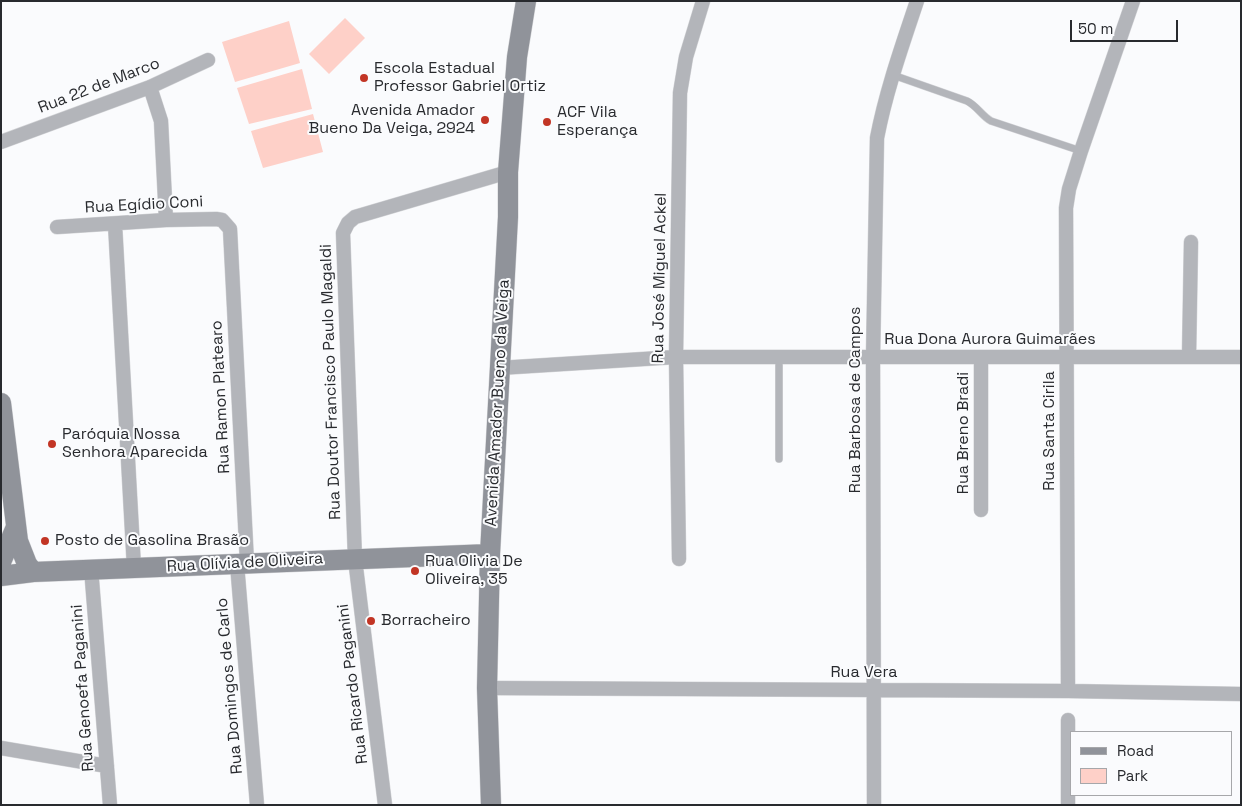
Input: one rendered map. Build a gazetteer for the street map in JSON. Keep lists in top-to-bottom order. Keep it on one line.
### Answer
{"streets":{"main road":["Avenida Amador Bueno da Veiga","Rua Olívia de Oliveira"],"street":["Rua 22 de Marco","Rua Egídio Coni","Rua José Miguel Ackel","Rua Dona Aurora Guimarães","Rua Doutor Francisco Paulo Magaldi","Rua Ramon Platearo","Rua Barbosa de Campos","Rua Santa Cirila","Rua Breno Bradi","Rua Vera","Rua Ricardo Paganini","Rua Domingos de Carlo","Rua Genoefa Paganini"]},"crossings":[["Rua Egídio Coni","Rua Ramon Platearo"],["Rua José Miguel Ackel","Rua Dona Aurora Guimarães"],["Rua Dona Aurora Guimarães","Rua Barbosa de Campos"],["Rua Dona Aurora Guimarães","Avenida Amador Bueno da Veiga"],["Rua Dona Aurora Guimarães","Rua Santa Cirila"],["Rua Dona Aurora Guimarães","Rua Breno Bradi"],["Rua Doutor Francisco Paulo Magaldi","Avenida Amador Bueno da Veiga"],["Rua Doutor Francisco Paulo Magaldi","Rua Olívia de Oliveira"],["Rua Doutor Francisco Paulo Magaldi","Rua Ricardo Paganini"],["Rua Ramon Platearo","Rua Olívia de Oliveira"],["Rua Ramon Platearo","Rua Domingos de Carlo"],["Rua Barbosa de Campos","Rua Vera"],["Avenida Amador Bueno da Veiga","Rua Olívia de Oliveira"],["Avenida Amador Bueno da Veiga","Rua Vera"],["Rua Santa Cirila","Rua Vera"],["Rua Olívia de Oliveira","Rua Ricardo Paganini"],["Rua Olívia de Oliveira","Rua Domingos de Carlo"],["Rua Olívia de Oliveira","Rua Genoefa Paganini"]],"places":["Escola Estadual Professor Gabriel Ortiz","Avenida Amador Bueno Da Veiga, 2924","ACF Vila Esperança","Paróquia Nossa Senhora Aparecida","Posto de Gasolina Brasão","Rua Olivia De Oliveira, 35","Borracheiro"],"legend":["Road","Park"],"scale_bar":"50 m"}
